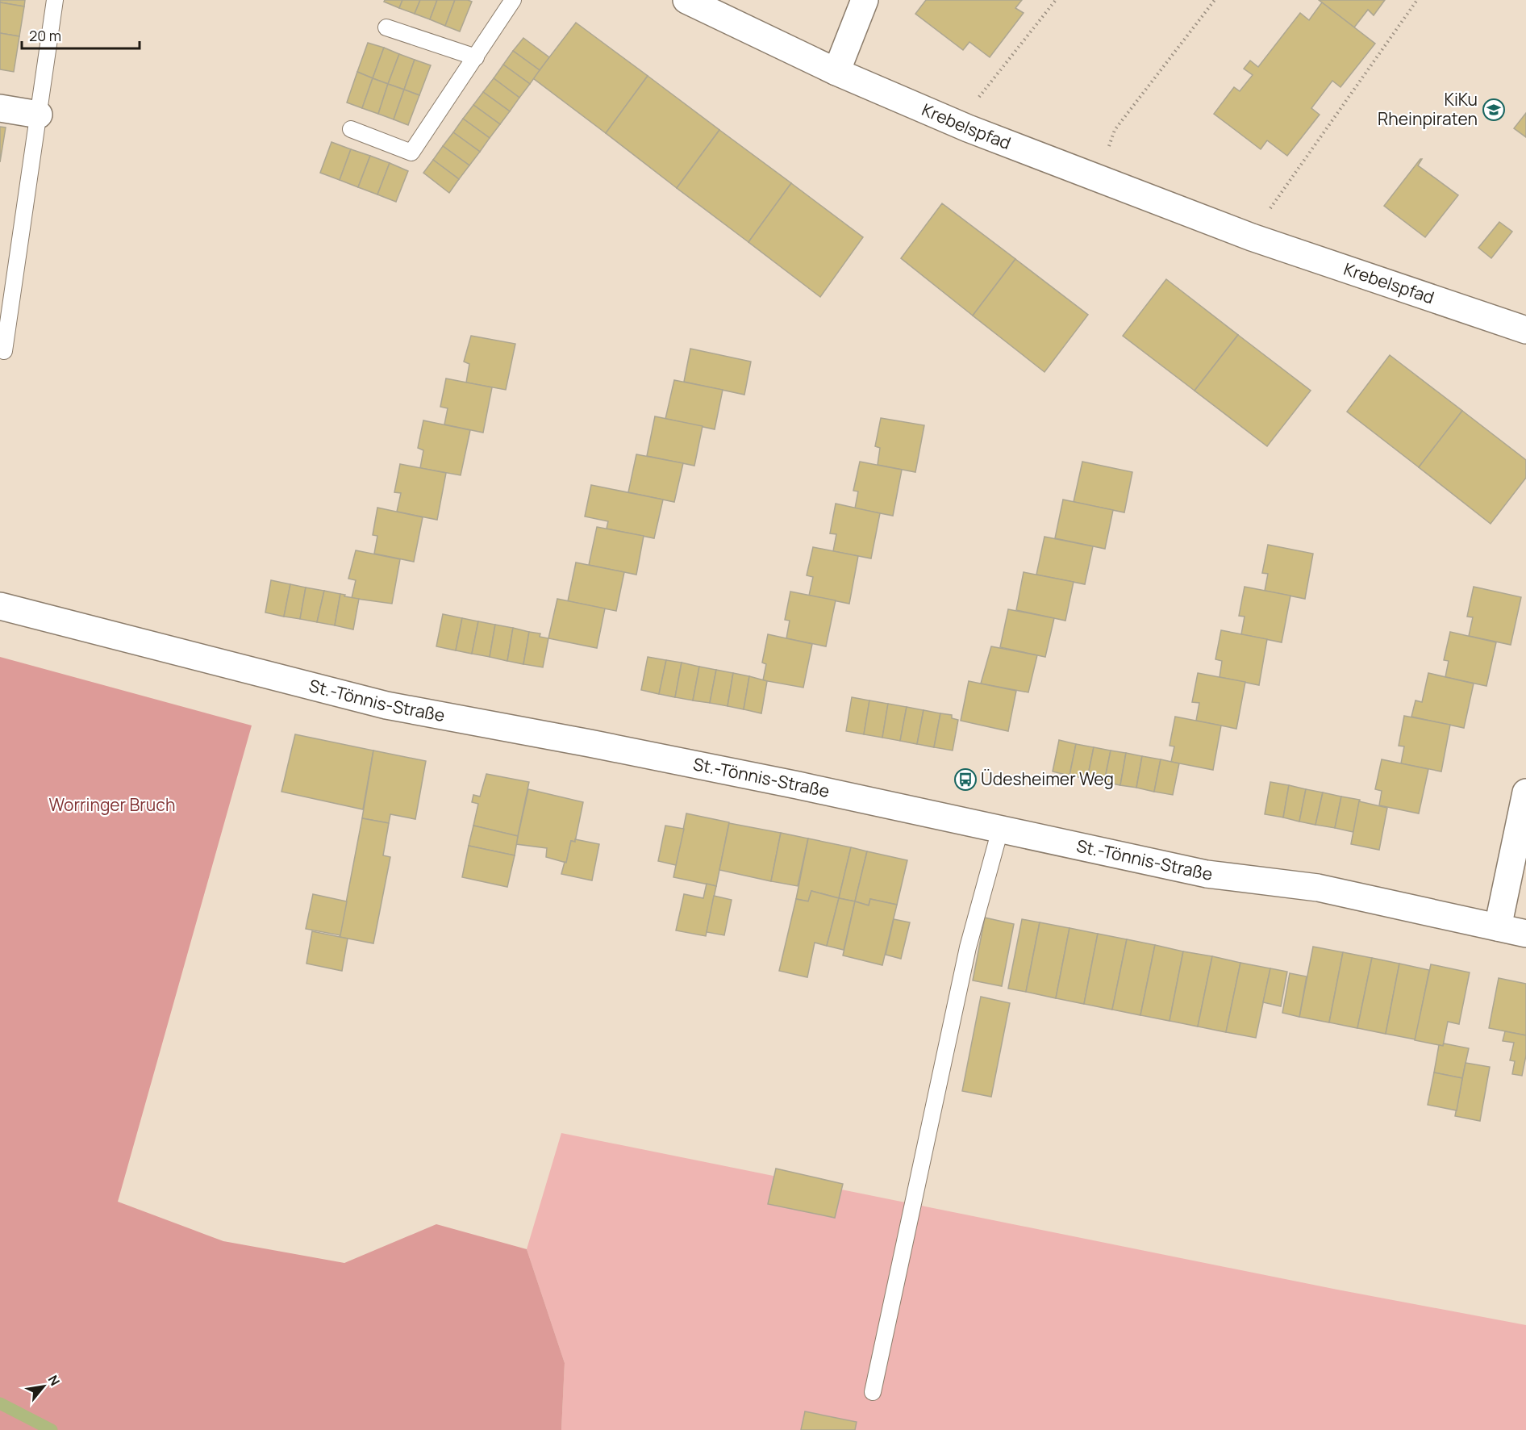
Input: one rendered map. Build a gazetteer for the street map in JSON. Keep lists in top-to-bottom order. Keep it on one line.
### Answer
{"streets":{"main road":["Krebelspfad","St.-Tönnis-Straße"]},"parks":["Worringer Bruch"],"places":{"school or university":["KiKu Rheinpiraten"],"bus stop":["Üdesheimer Weg"]},"scale_bar":"20 m","north":"top right"}
